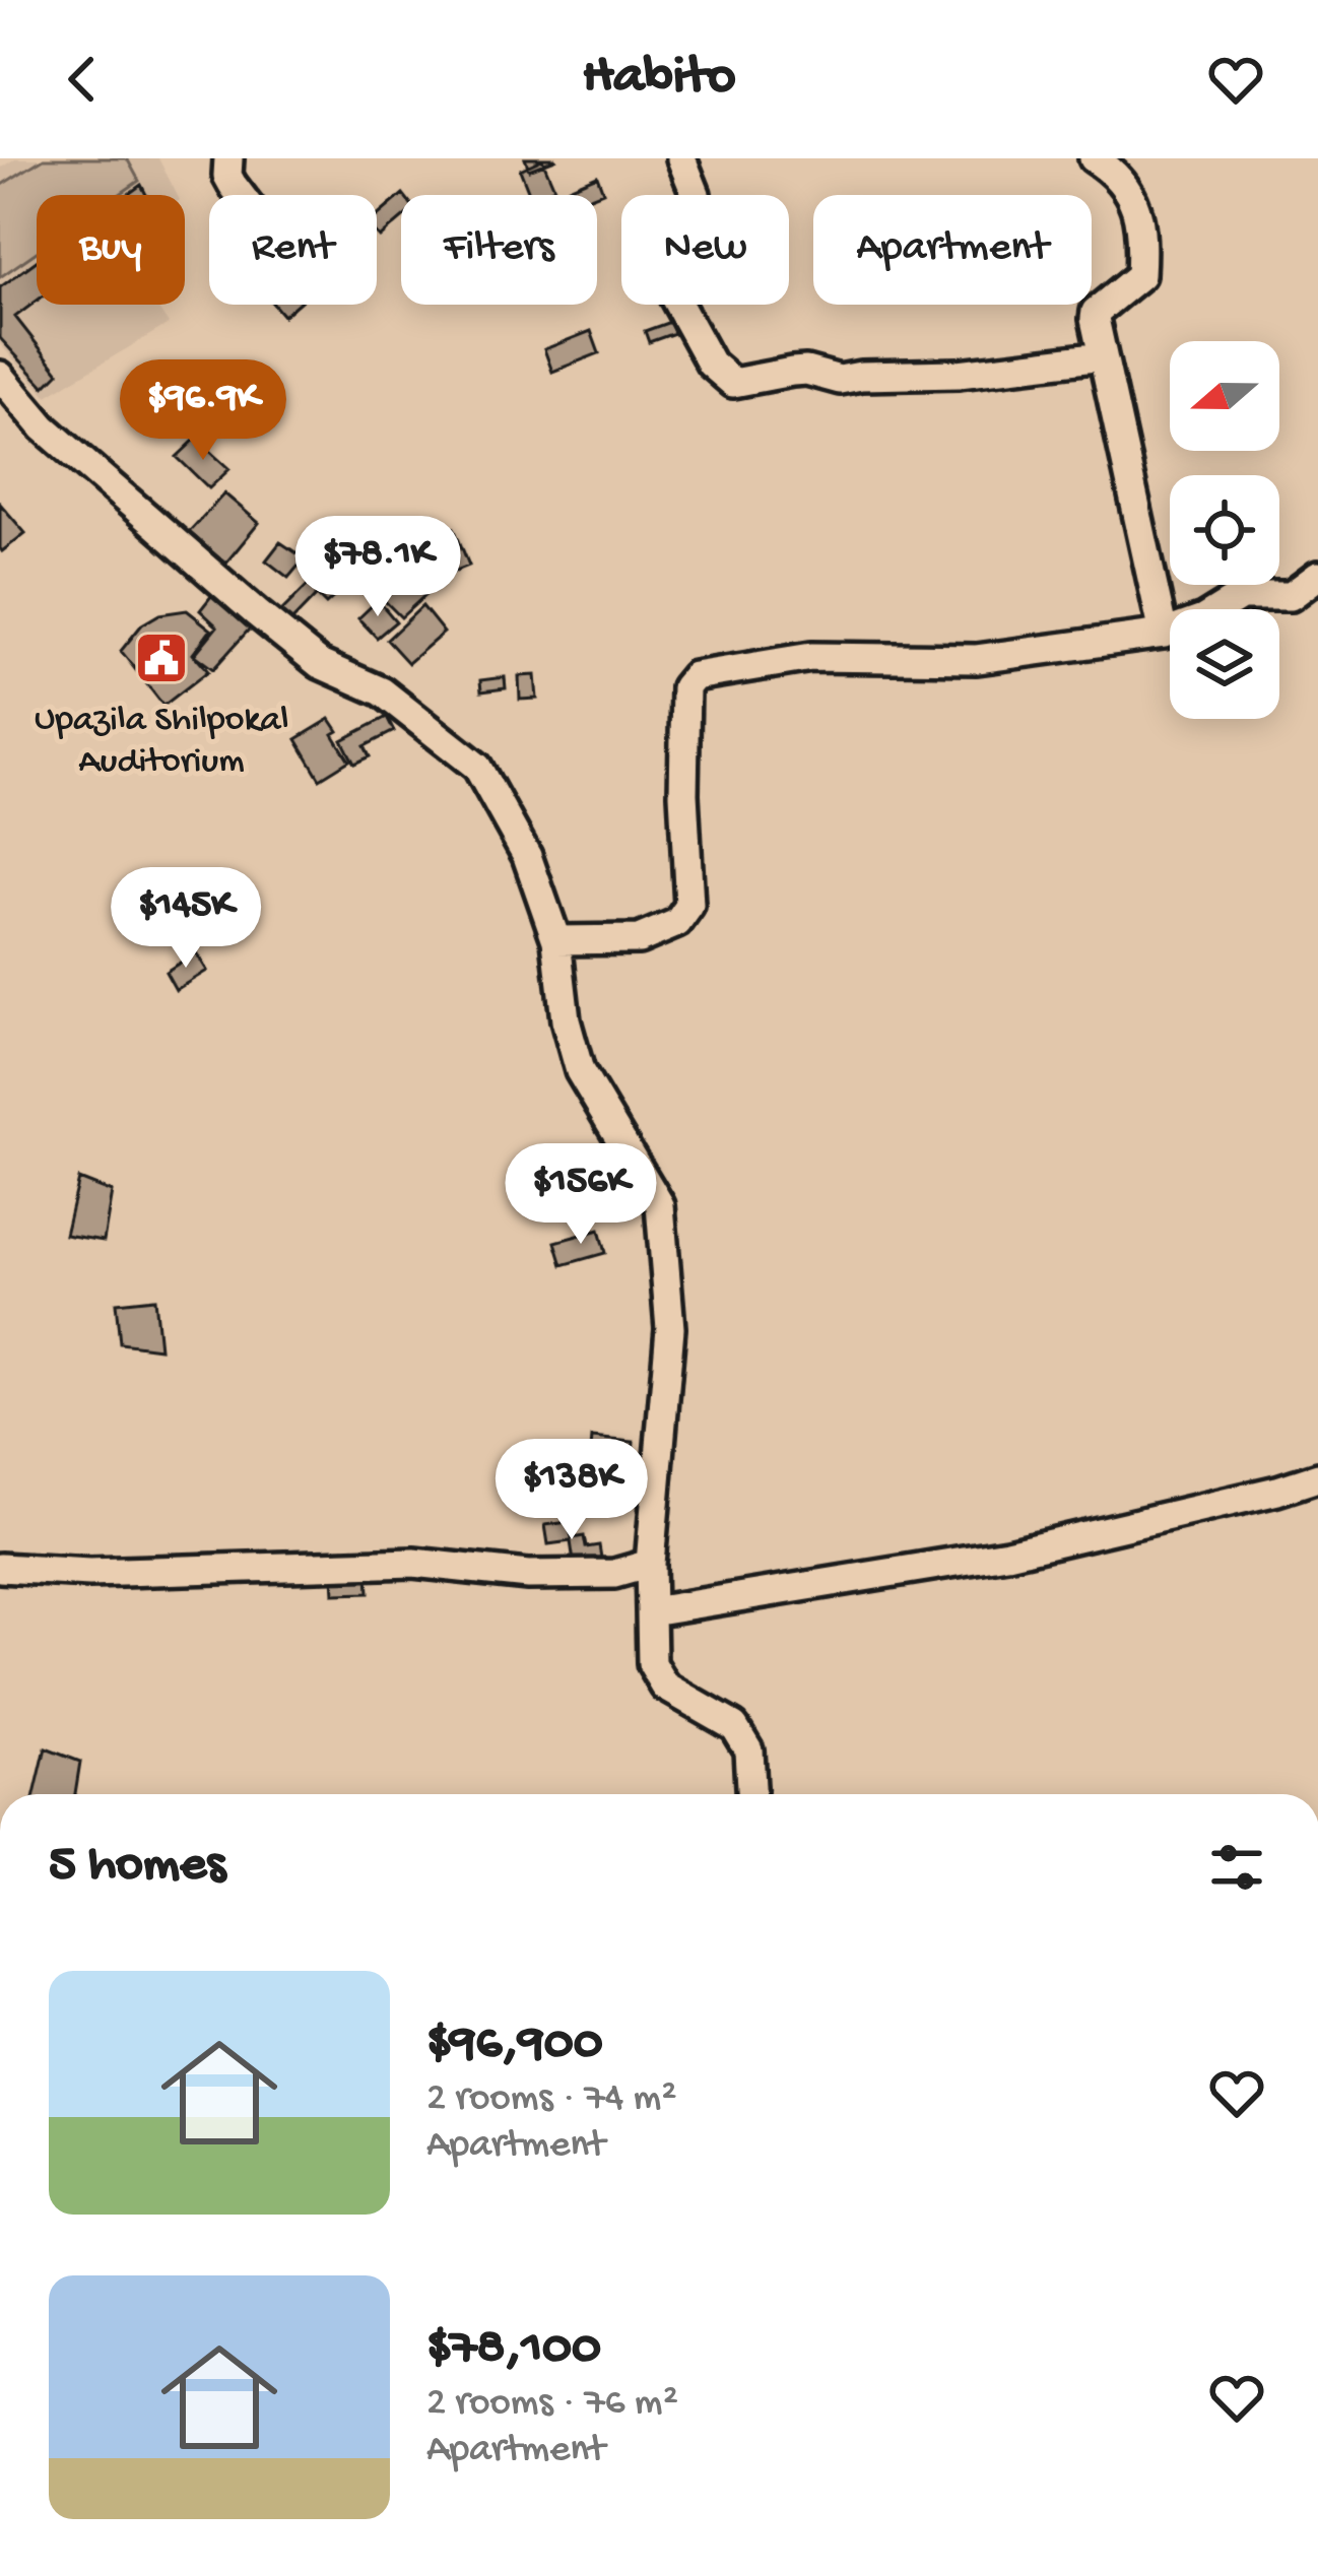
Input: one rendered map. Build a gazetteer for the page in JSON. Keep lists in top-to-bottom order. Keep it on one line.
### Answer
{"places":{"public building":["Upazila Shilpokal Auditorium"]},"north":"left","page":{"header":"Habito","chip":["Buy","Rent","Filters","New","Apartment"],"price":["$96.9K","$78.1K","$145K","$156K","$138K"],"heading":"5 homes","list":[{"name":"$96,900","note":"2 rooms · 74 m² · Apartment"},{"name":"$78,100","note":"2 rooms · 76 m² · Apartment"}]}}
